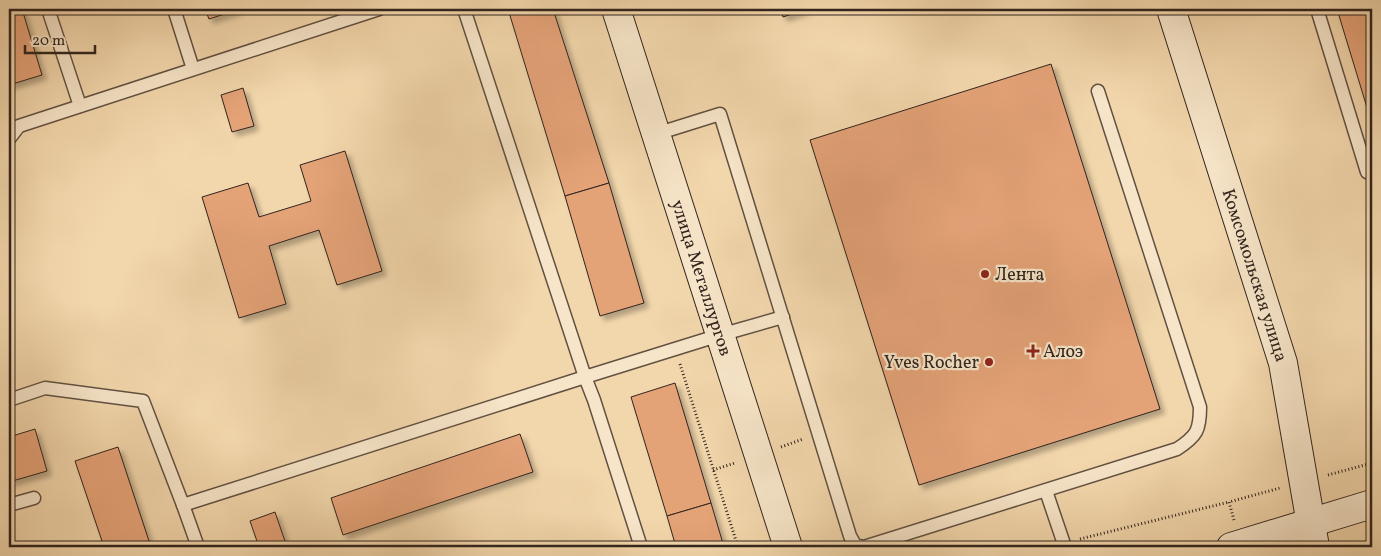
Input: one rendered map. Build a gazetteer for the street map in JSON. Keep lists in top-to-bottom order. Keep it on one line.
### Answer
{"streets":{"street":["Комсомольская улица","улица Металлургов"]},"places":{"other":["Лента","Yves Rocher"],"health":["Алоэ"]},"scale_bar":"20 m"}
